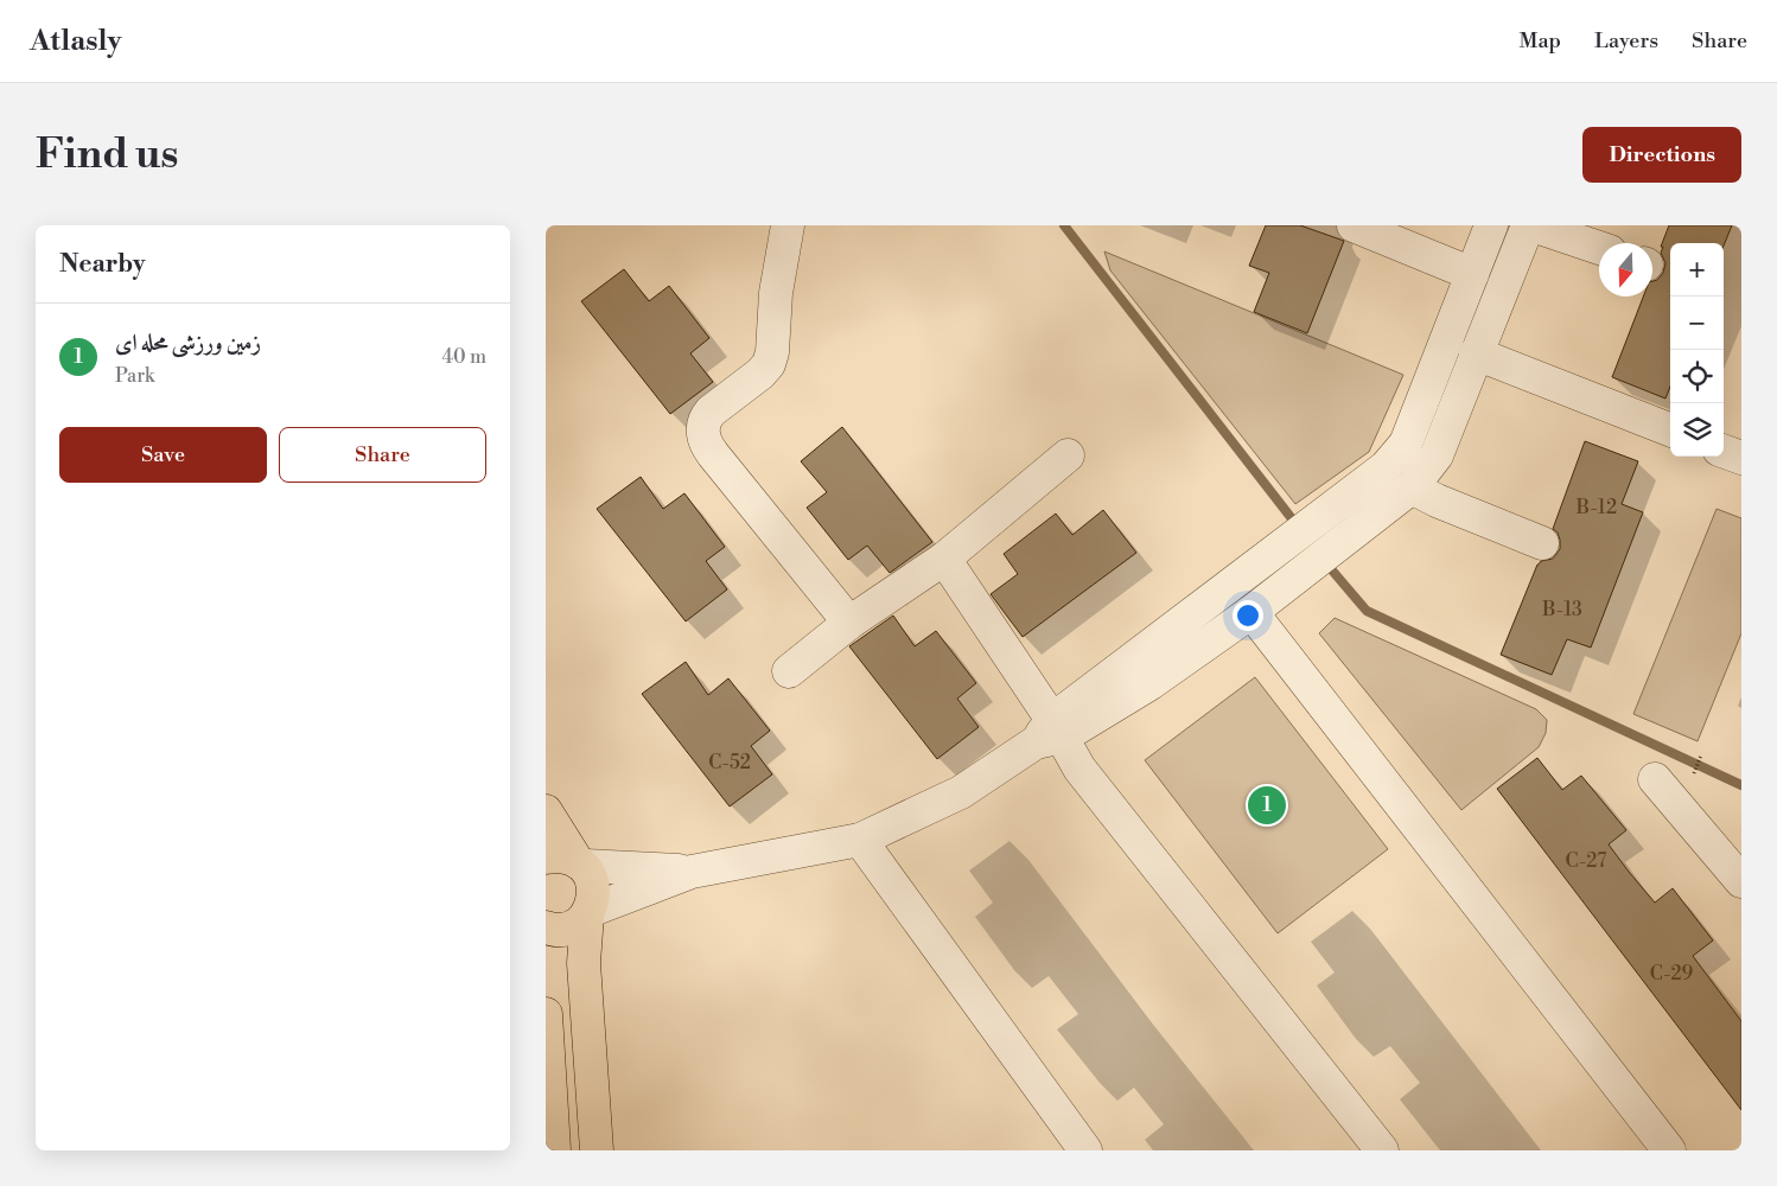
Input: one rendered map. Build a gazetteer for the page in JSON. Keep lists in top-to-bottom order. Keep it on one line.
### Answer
{"house_numbers":["B-12","B-13","C-52","C-27","C-29"],"north":"bottom","page":{"header":"Atlasly","nav":["Map","Layers","Share"],"buttons":["Directions",["Save","Share"]],"title":"Find us","heading":"Nearby","map_buttons":["+","−"],"list":[{"mark":"1","name":"زمین ورزشی محله ای","note":"Park","value":"40 m"}],"pins":"1"}}
